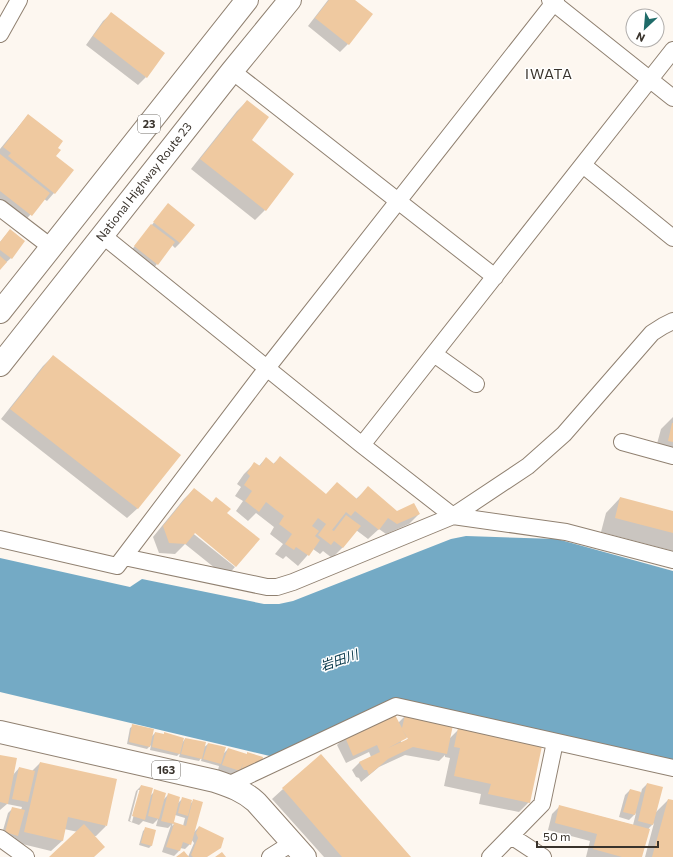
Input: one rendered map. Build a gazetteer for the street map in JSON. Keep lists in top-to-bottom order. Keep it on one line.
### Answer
{"streets":{"highway":["23","National Highway Route 23","163"]},"districts":["IWATA"],"water":["岩田川"],"scale_bar":"50 m","north":"bottom left"}
